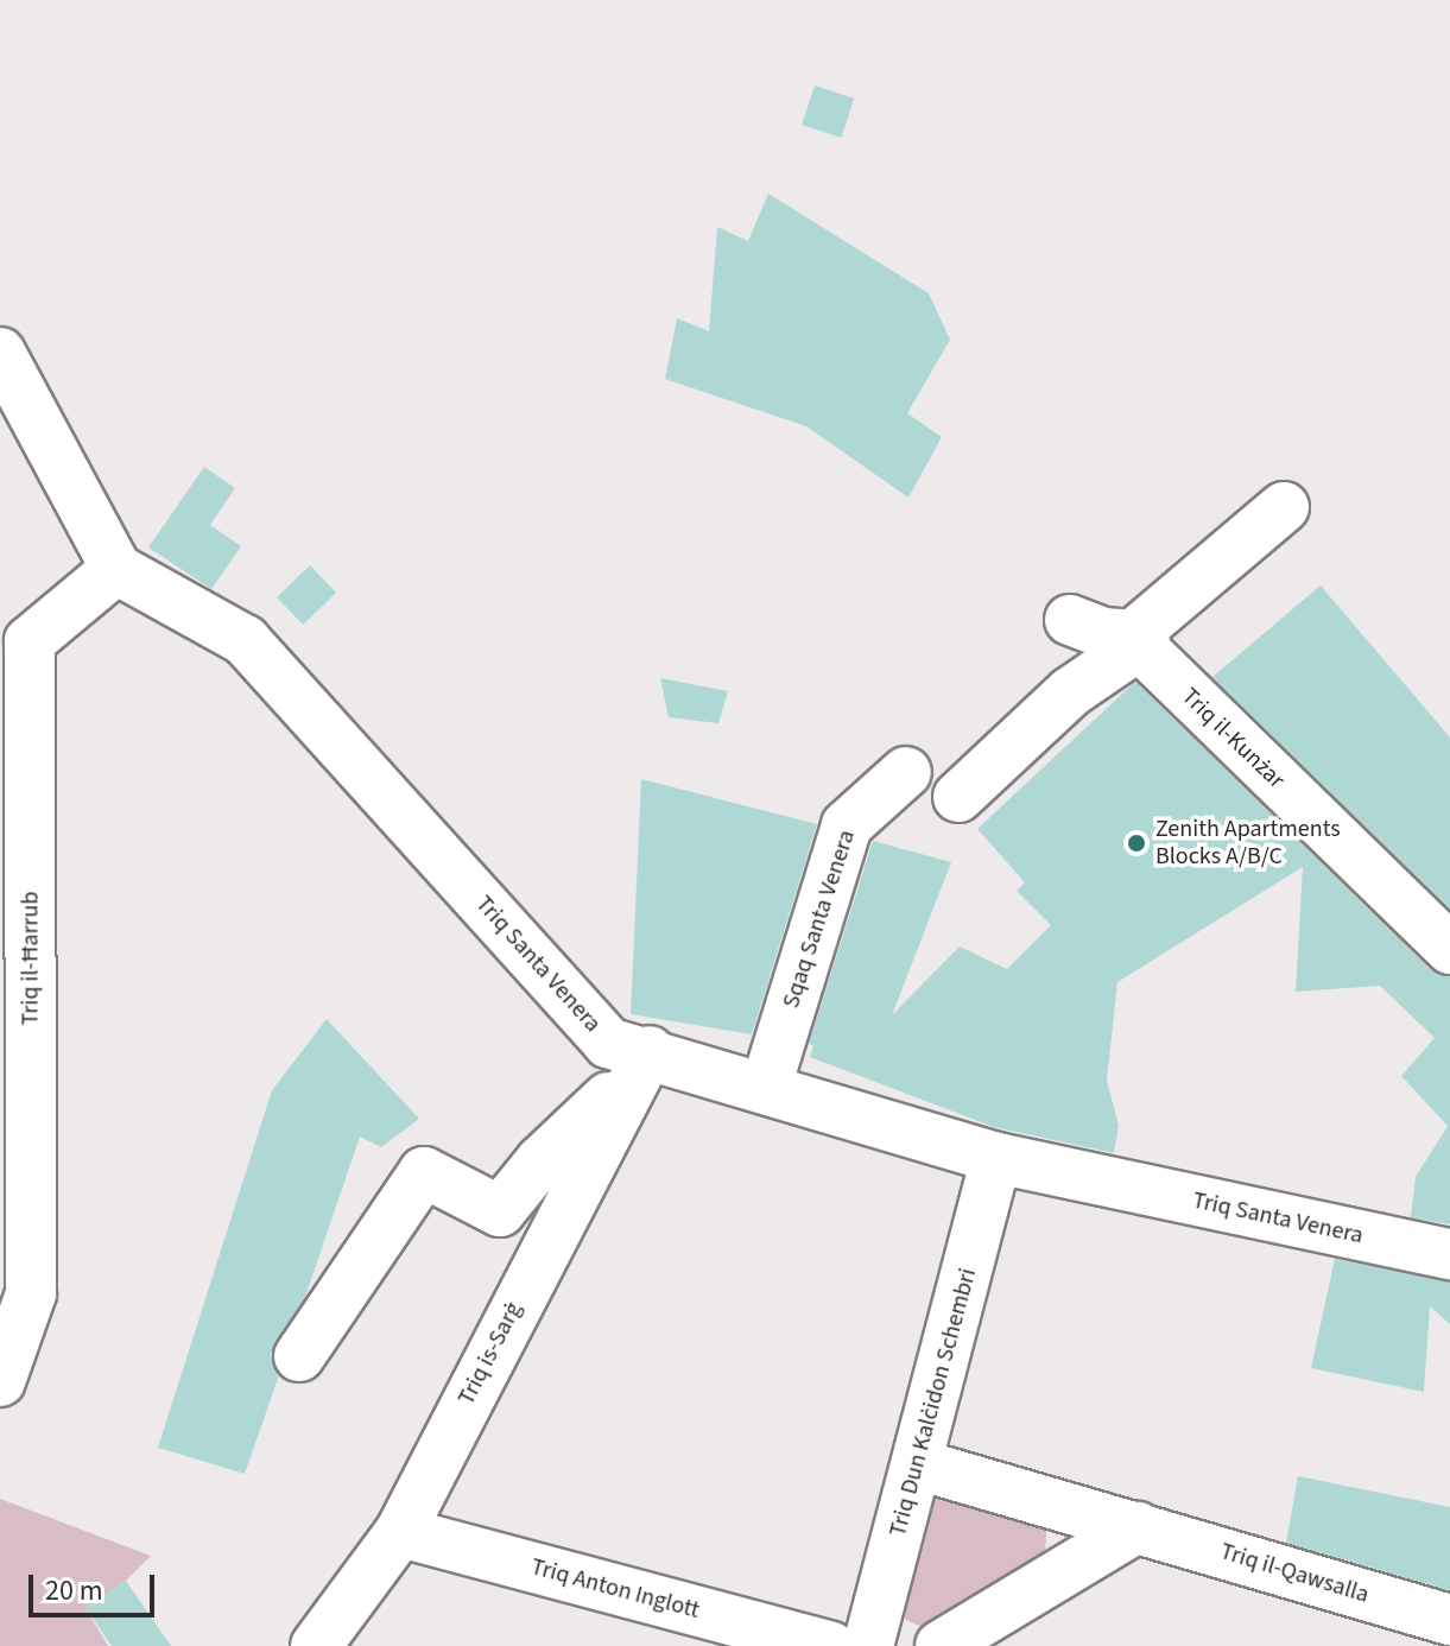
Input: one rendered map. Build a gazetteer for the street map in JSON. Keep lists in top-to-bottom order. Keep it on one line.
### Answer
{"streets":{"street":["Triq il-Kunżar","Sqaq Santa Venera","Triq il-Ħarrub","Triq Santa Venera","Triq is-Sarġ","Triq Dun Kalċidon Schembri","Triq il-Qawsalla","Triq Anton Inglott"]},"crossings":[["Sqaq Santa Venera","Triq Santa Venera"],["Triq il-Ħarrub","Triq Santa Venera"],["Triq Santa Venera","Triq is-Sarġ"],["Triq Santa Venera","Triq Dun Kalċidon Schembri"],["Triq is-Sarġ","Triq Anton Inglott"],["Triq Dun Kalċidon Schembri","Triq il-Qawsalla"]],"places":["Zenith Apartments Blocks A/B/C"],"scale_bar":"20 m"}
